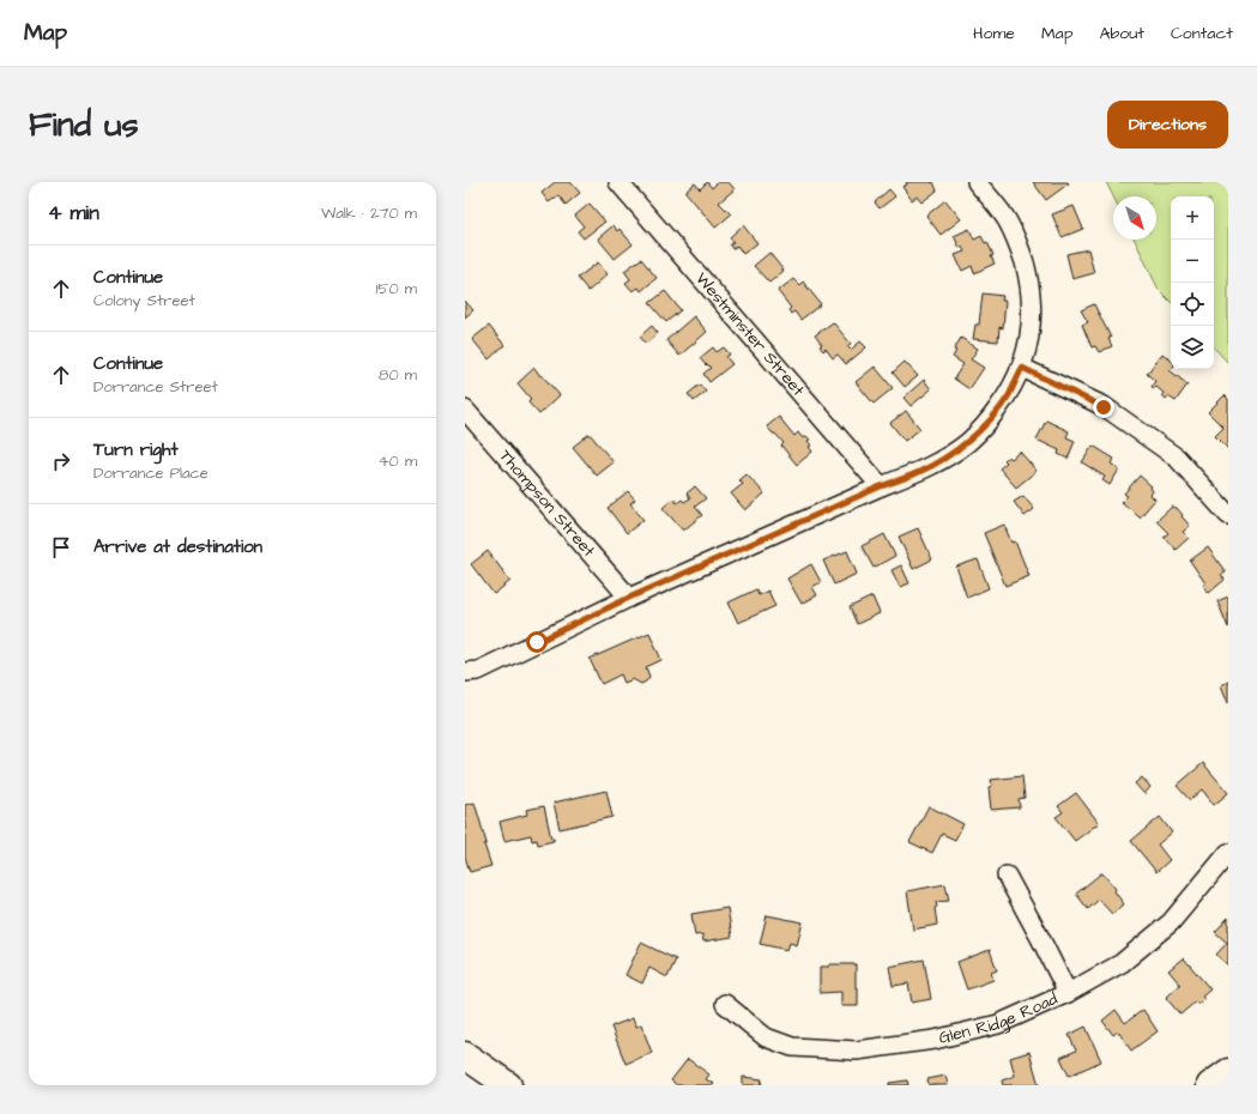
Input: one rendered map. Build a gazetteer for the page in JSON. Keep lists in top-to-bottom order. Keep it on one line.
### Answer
{"streets":{"street":["Westminster Street","Thompson Street","Glen Ridge Road"]},"north":"bottom right","page":{"header":"Map","nav":["Home","Map","About","Contact"],"buttons":"Directions","title":"Find us","heading":["4 min","Walk · 270 m"],"map_buttons":["+","−"],"list":[["Continue","Colony Street","150 m"],["Continue","Dorrance Street","80 m"],["Turn right","Dorrance Place","40 m"],"Arrive at destination"]}}
